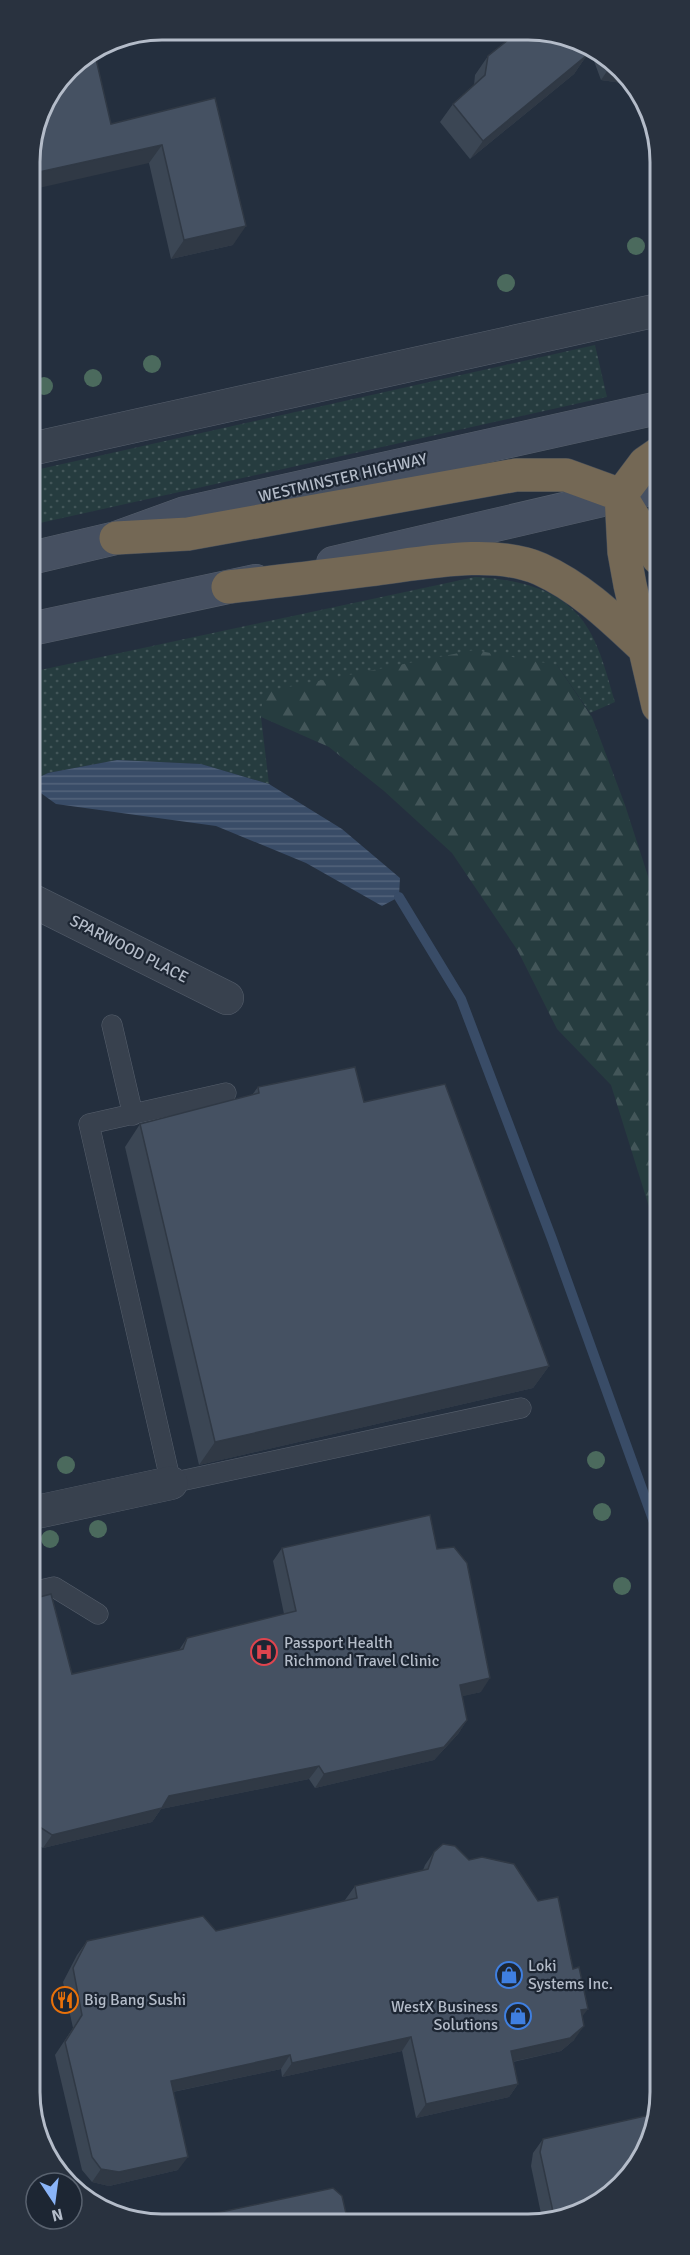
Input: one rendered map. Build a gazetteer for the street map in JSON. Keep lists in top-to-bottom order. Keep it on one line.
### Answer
{"streets":{"main road":["WESTMINSTER HIGHWAY"],"street":["SPARWOOD PLACE"]},"places":{"hospital":["Passport Health Richmond Travel Clinic"],"shop":["Loki Systems Inc.","WestX Business Solutions"],"restaurant":["Big Bang Sushi"]},"north":"bottom"}
